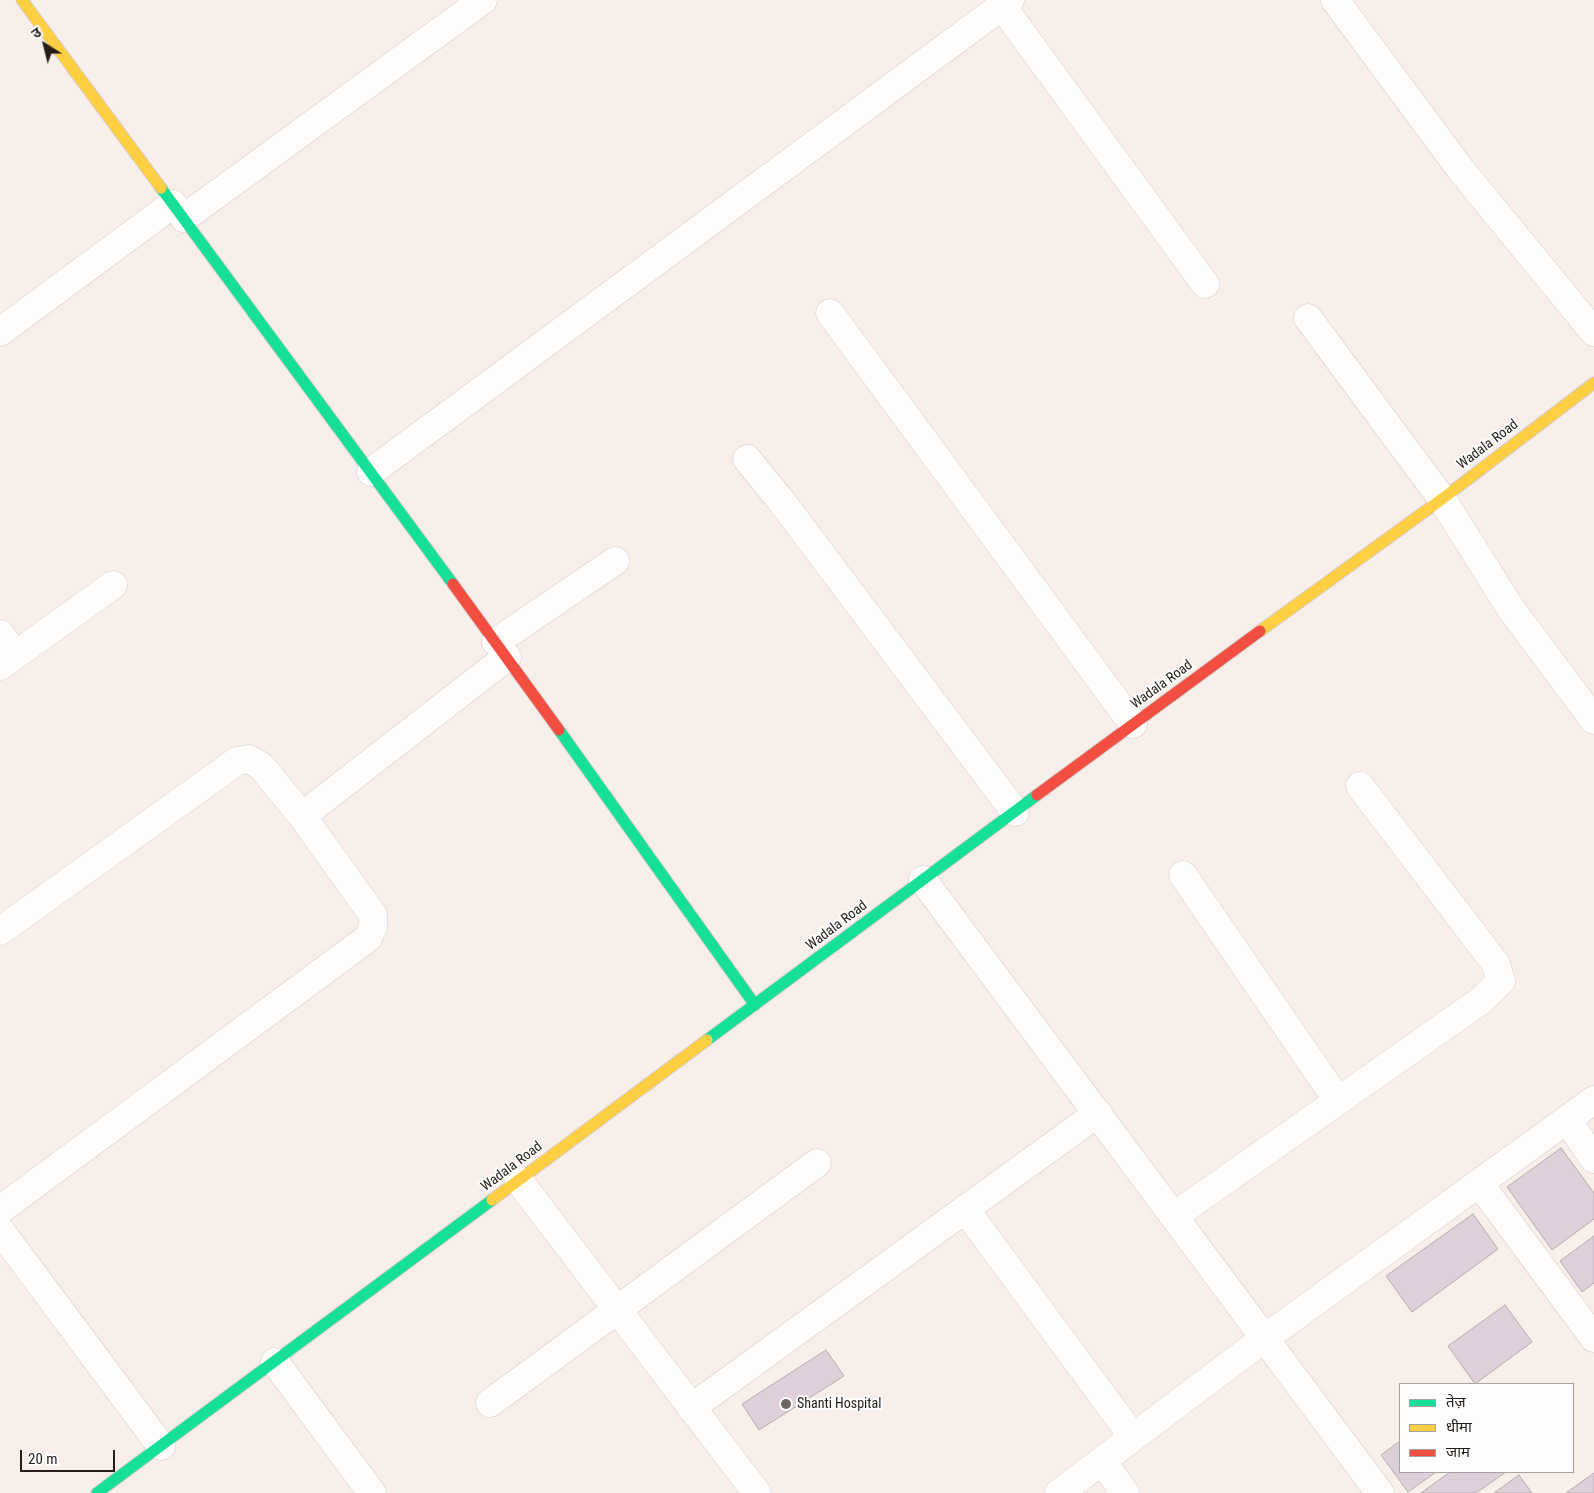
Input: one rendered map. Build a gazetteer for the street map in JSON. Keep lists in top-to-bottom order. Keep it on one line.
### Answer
{"streets":{"street":["Wadala Road"]},"places":["Shanti Hospital"],"legend":["तेज़","धीमा","जाम"],"scale_bar":"20 m","north":"top left"}
